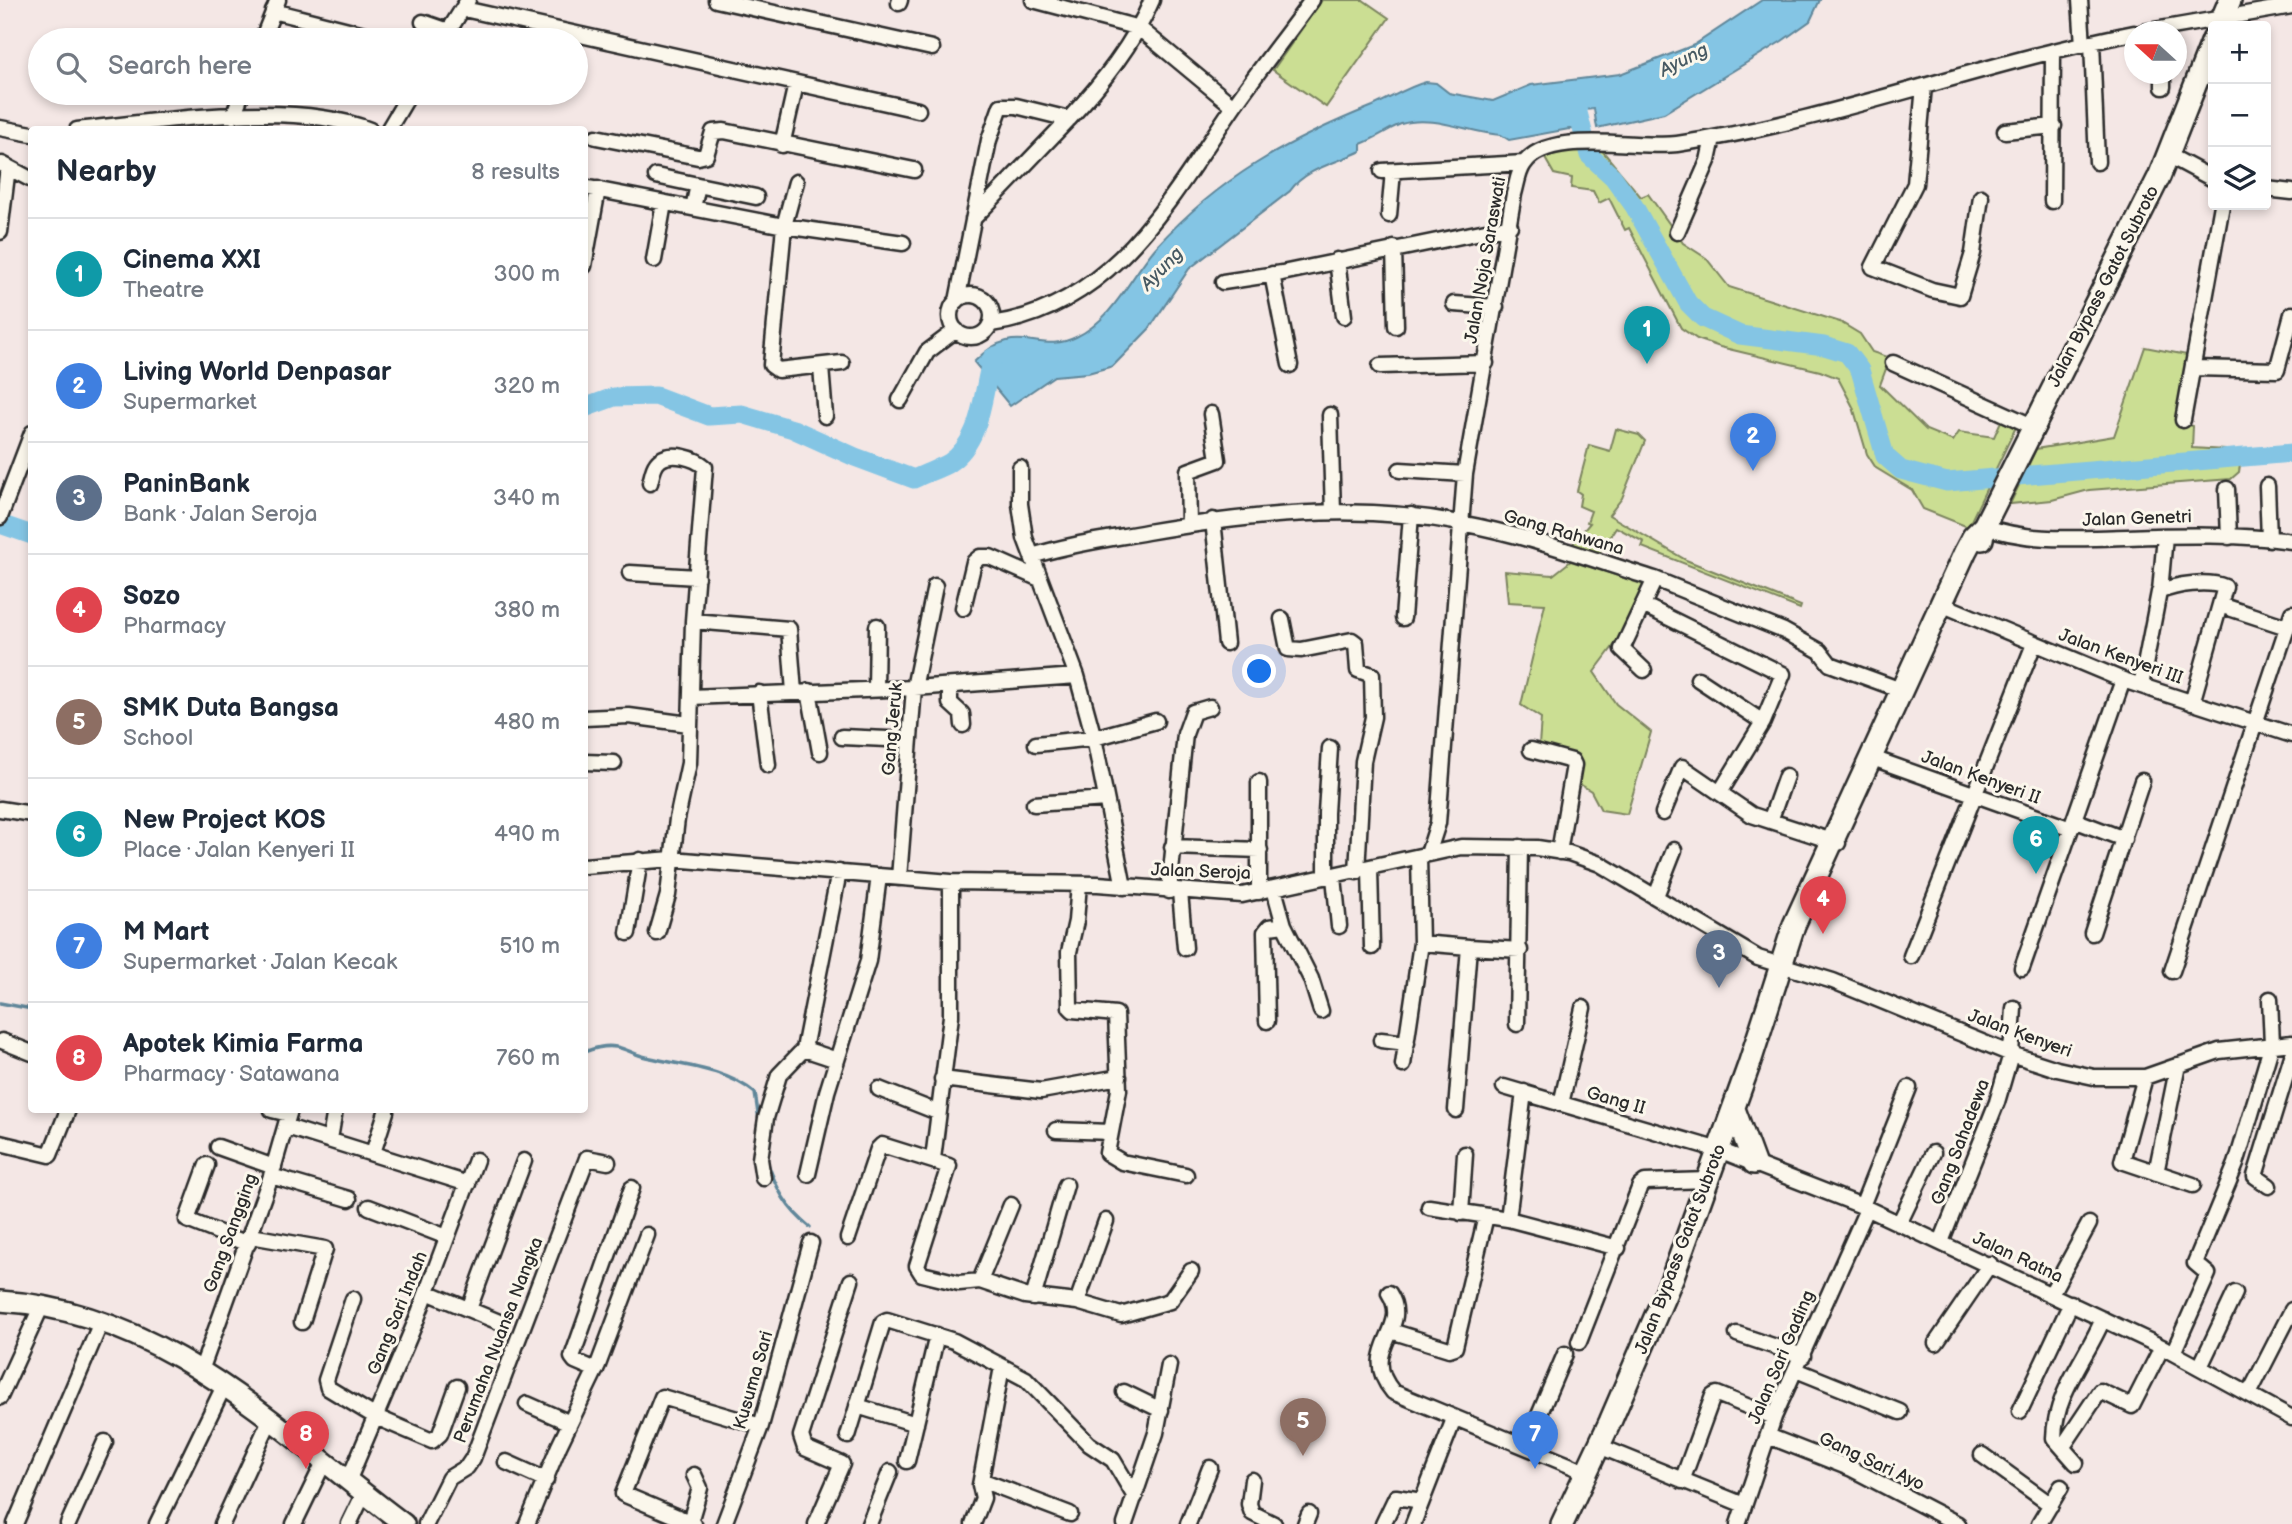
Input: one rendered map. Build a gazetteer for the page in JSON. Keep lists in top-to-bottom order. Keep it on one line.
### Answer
{"streets":{"highway":["Jalan Bypass Gatot Subroto"],"street":["Jalan Noja Saraswati","Jalan Genetri","Gang Rahwana","Jalan Kenyeri III","Gang Jeruk","Jalan Kenyeri II","Jalan Seroja","Jalan Kenyeri","Gang II","Gang Sahadewa","Gang Sangging","Jalan Ratna","Gang Sari Indah","Perumaha Nuansa Nangka","Jalan Sari Gading","Kusuma Sari","Gang Sari Ayo"]},"crossings":[["Jalan Noja Saraswati","Gang Rahwana"],["Jalan Noja Saraswati","Jalan Seroja"],["Jalan Bypass Gatot Subroto","Jalan Genetri"],["Jalan Bypass Gatot Subroto","Gang Rahwana"],["Jalan Bypass Gatot Subroto","Jalan Kenyeri III"],["Jalan Bypass Gatot Subroto","Jalan Kenyeri II"],["Jalan Bypass Gatot Subroto","Jalan Seroja"],["Jalan Bypass Gatot Subroto","Jalan Kenyeri"],["Jalan Bypass Gatot Subroto","Gang II"],["Jalan Bypass Gatot Subroto","Jalan Ratna"],["Gang Jeruk","Jalan Seroja"],["Jalan Seroja","Jalan Kenyeri"],["Jalan Kenyeri","Gang Sahadewa"],["Gang II","Jalan Ratna"],["Gang Sahadewa","Jalan Ratna"],["Jalan Ratna","Jalan Sari Gading"],["Jalan Sari Gading","Gang Sari Ayo"]],"water":["Ayung"],"north":"left","page":{"map_buttons":["+","−"],"search":"Search here","heading":["Nearby","8 results"],"list":[{"mark":"1","name":"Cinema XXI","note":"Theatre","value":"300 m"},{"mark":"2","name":"Living World Denpasar","note":"Supermarket","value":"320 m"},{"mark":"3","name":"PaninBank","note":"Bank · Jalan Seroja","value":"340 m"},{"mark":"4","name":"Sozo","note":"Pharmacy","value":"380 m"},{"mark":"5","name":"SMK Duta Bangsa","note":"School","value":"480 m"},{"mark":"6","name":"New Project KOS","note":"Place · Jalan Kenyeri II","value":"490 m"},{"mark":"7","name":"M Mart","note":"Supermarket · Jalan Kecak","value":"510 m"},{"mark":"8","name":"Apotek Kimia Farma","note":"Pharmacy · Satawana","value":"760 m"}],"pins":["1","2","6","4","3","5","7","8"]}}
